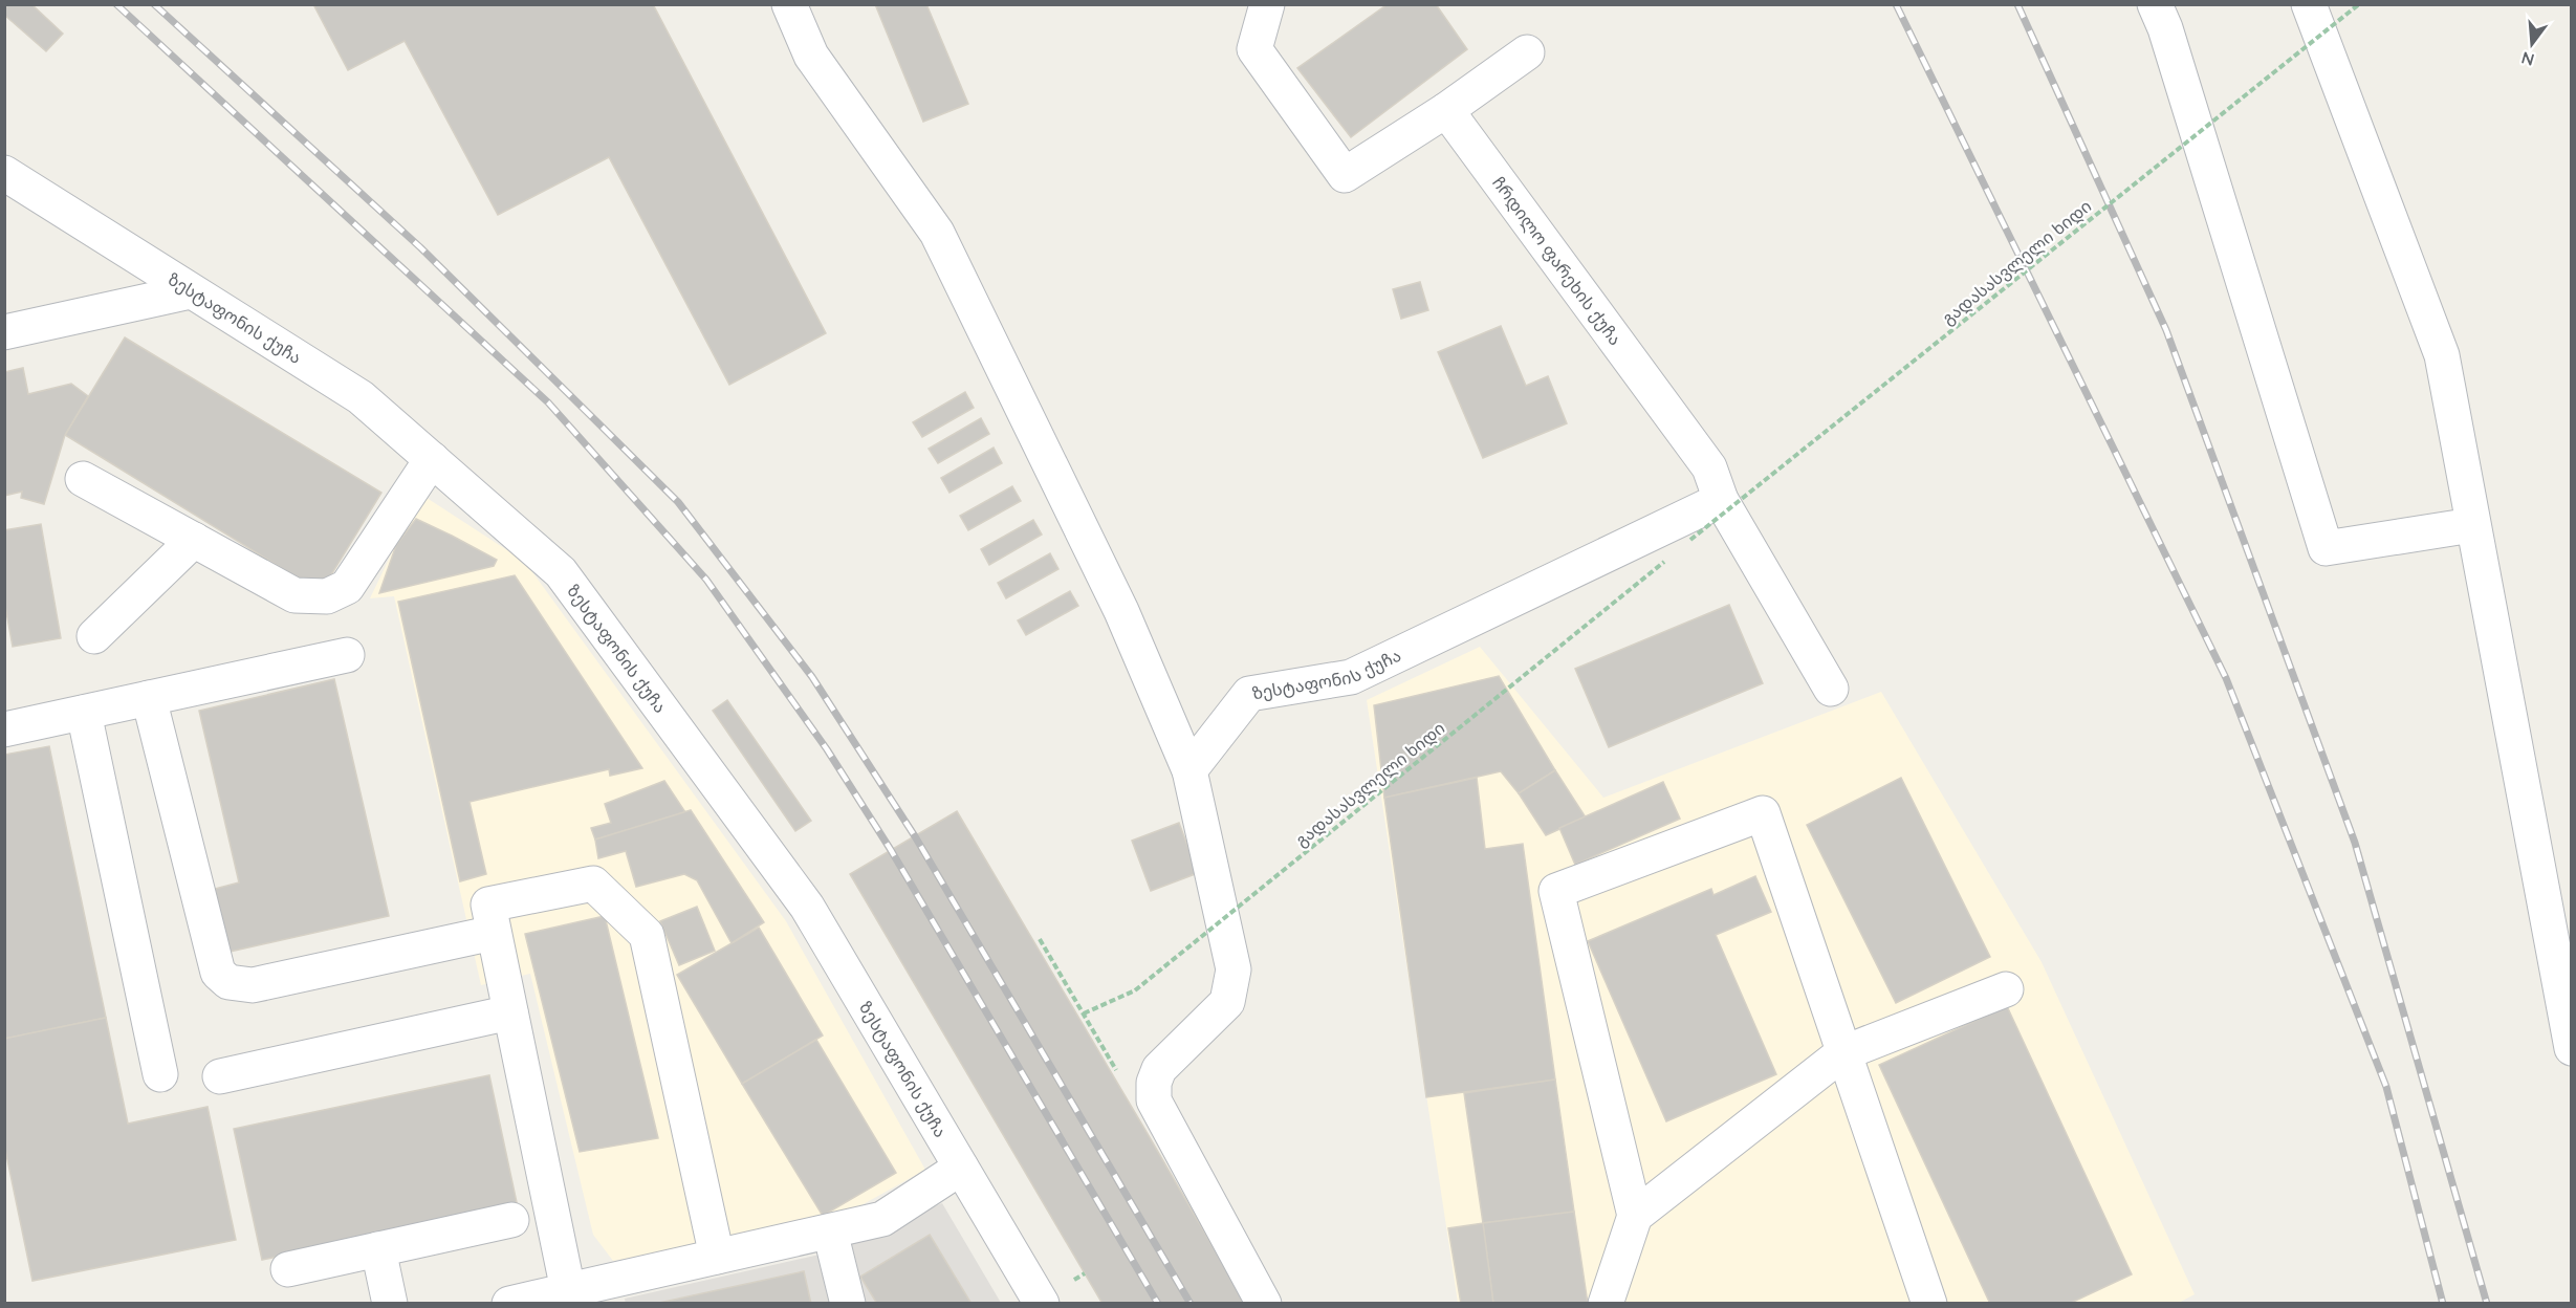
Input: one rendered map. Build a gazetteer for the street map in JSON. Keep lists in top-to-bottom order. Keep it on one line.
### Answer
{"streets":{"street":["ჩრდილო ფარეხის ქუჩა","ზესტაფონის ქუჩა"],"path":["გადასასვლელი ხიდი"]},"crossings":[["ჩრდილო ფარეხის ქუჩა","ზესტაფონის ქუჩა"]],"north":"bottom"}
